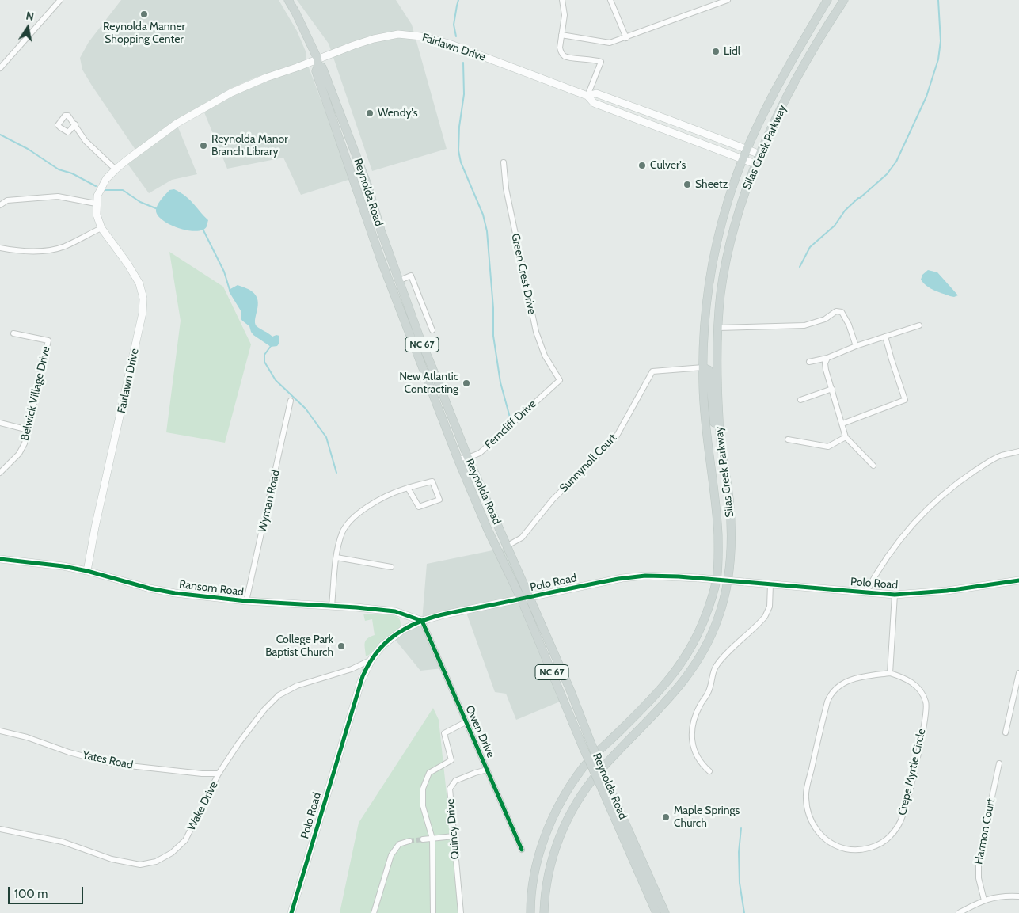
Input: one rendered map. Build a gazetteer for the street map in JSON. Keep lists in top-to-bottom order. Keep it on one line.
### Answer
{"streets":{"main road":["Fairlawn Drive","Silas Creek Parkway","Reynolda Road","NC 67","Polo Road","Ransom Road"],"street":["Green Crest Drive","Belwick Village Drive","Ferncliff Drive","Sunnynoll Court","Wyman Road","Owen Drive","Yates Road","Crepe Myrtle Circle","Wake Drive","Quincy Drive","Harmon Court"]},"crossings":[["Fairlawn Drive","Silas Creek Parkway"],["Fairlawn Drive","Reynolda Road"],["Fairlawn Drive","Ransom Road"],["Silas Creek Parkway","Sunnynoll Court"],["Reynolda Road","Ferncliff Drive"],["Reynolda Road","Sunnynoll Court"],["Reynolda Road","Polo Road"],["Green Crest Drive","Ferncliff Drive"],["Wyman Road","Ransom Road"],["Polo Road","Ransom Road"],["Polo Road","Owen Drive"],["Polo Road","Wake Drive"],["Ransom Road","Owen Drive"],["Owen Drive","Quincy Drive"],["Yates Road","Wake Drive"]],"places":["Reynolda Manner Shopping Center","Lidl","Wendy's","Reynolda Manor Branch Library","Culver's","Sheetz","New Atlantic Contracting","College Park Baptist Church","Maple Springs Church"],"scale_bar":"100 m","north":"top"}
